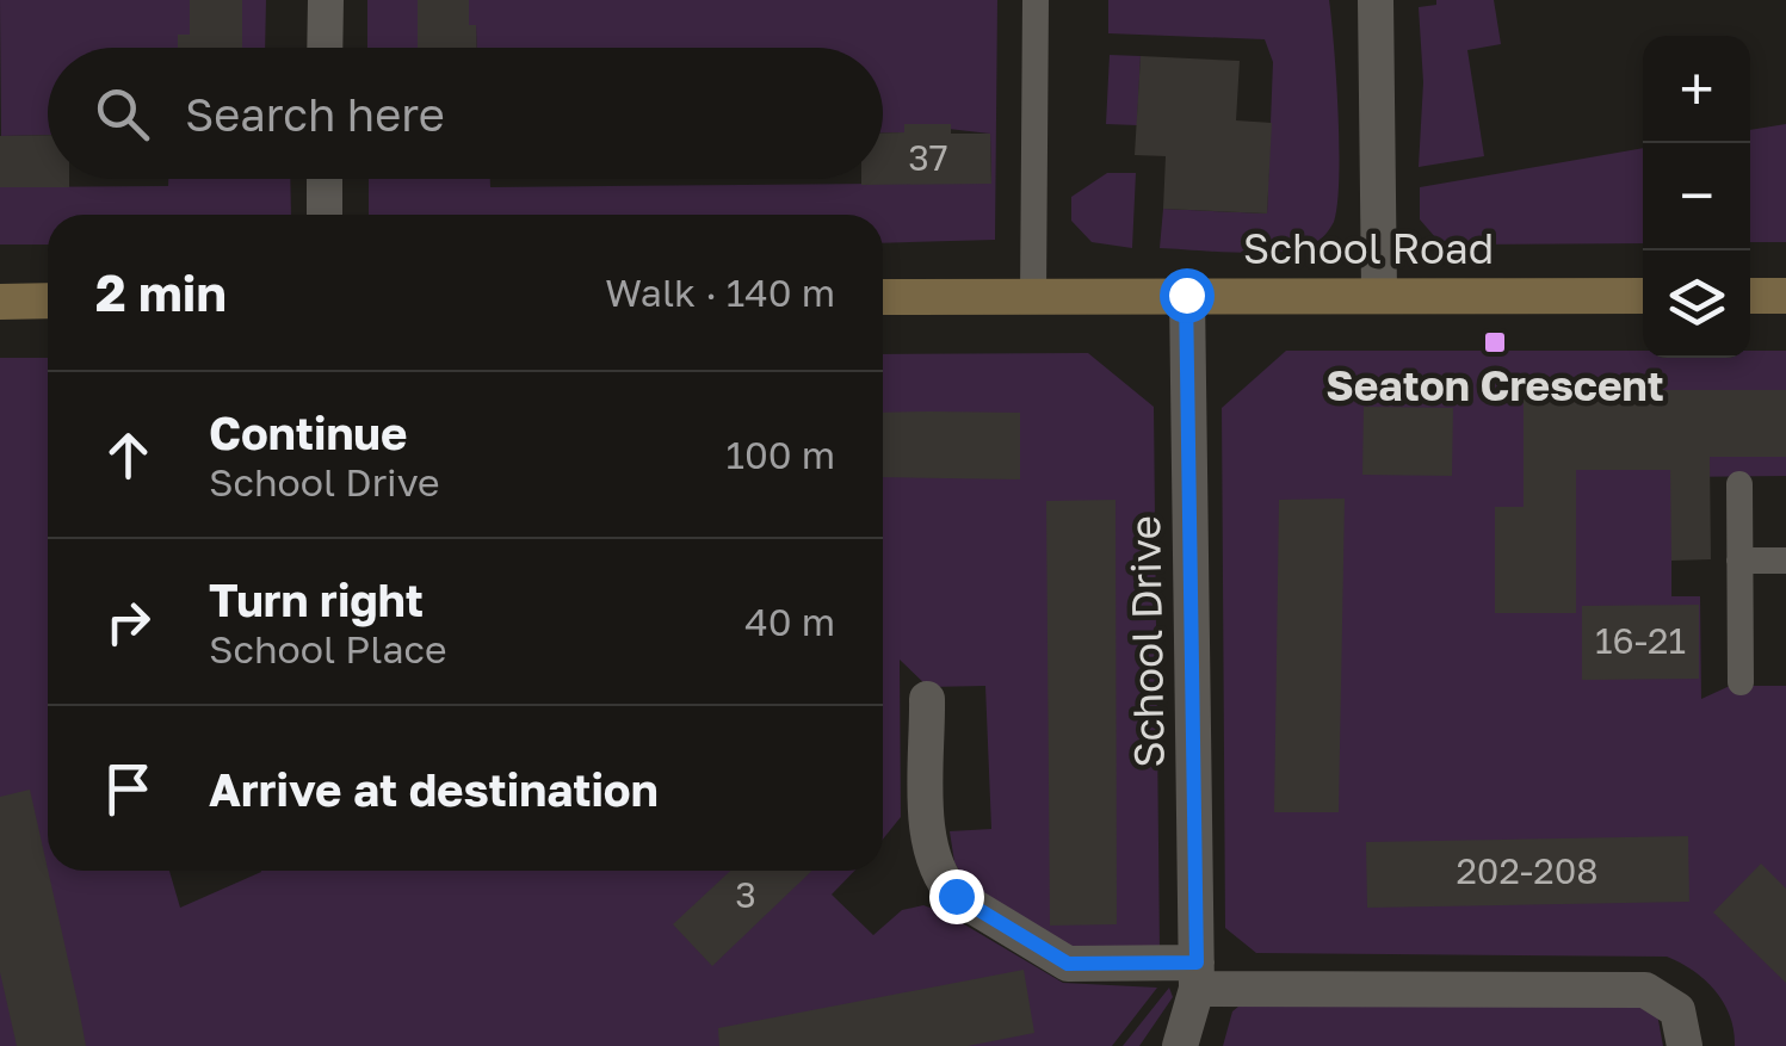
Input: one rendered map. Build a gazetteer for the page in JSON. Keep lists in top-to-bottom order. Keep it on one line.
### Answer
{"streets":{"street":["School Road","School Drive"]},"crossings":[["School Road","School Drive"]],"places":{"transit":["Seaton Crescent"]},"house_numbers":["37","16-21","202-208","3"],"page":{"map_buttons":["+","−"],"search":"Search here","heading":["2 min","Walk · 140 m"],"list":[["Continue","School Drive","100 m"],["Turn right","School Place","40 m"],"Arrive at destination"]}}
